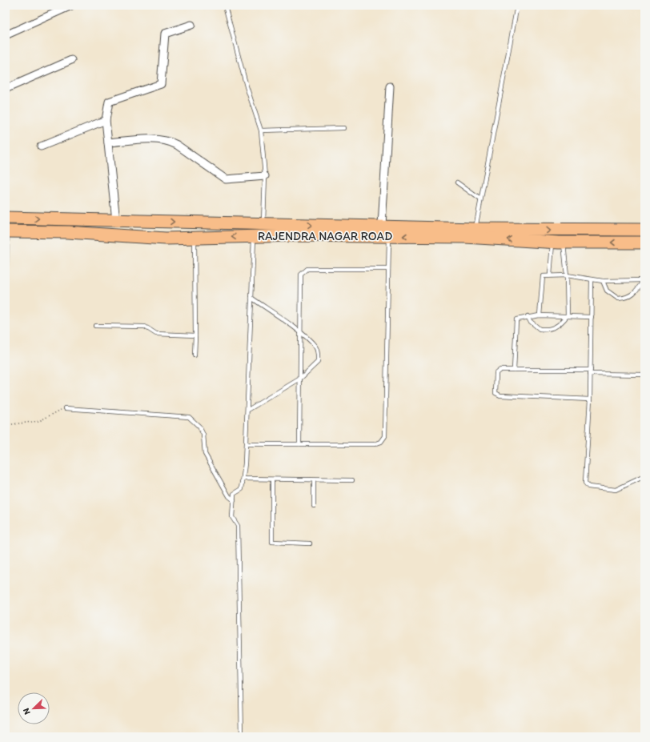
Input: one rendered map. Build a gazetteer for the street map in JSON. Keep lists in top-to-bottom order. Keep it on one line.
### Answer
{"streets":{"main road":["RAJENDRA NAGAR ROAD"]},"north":"bottom left"}
